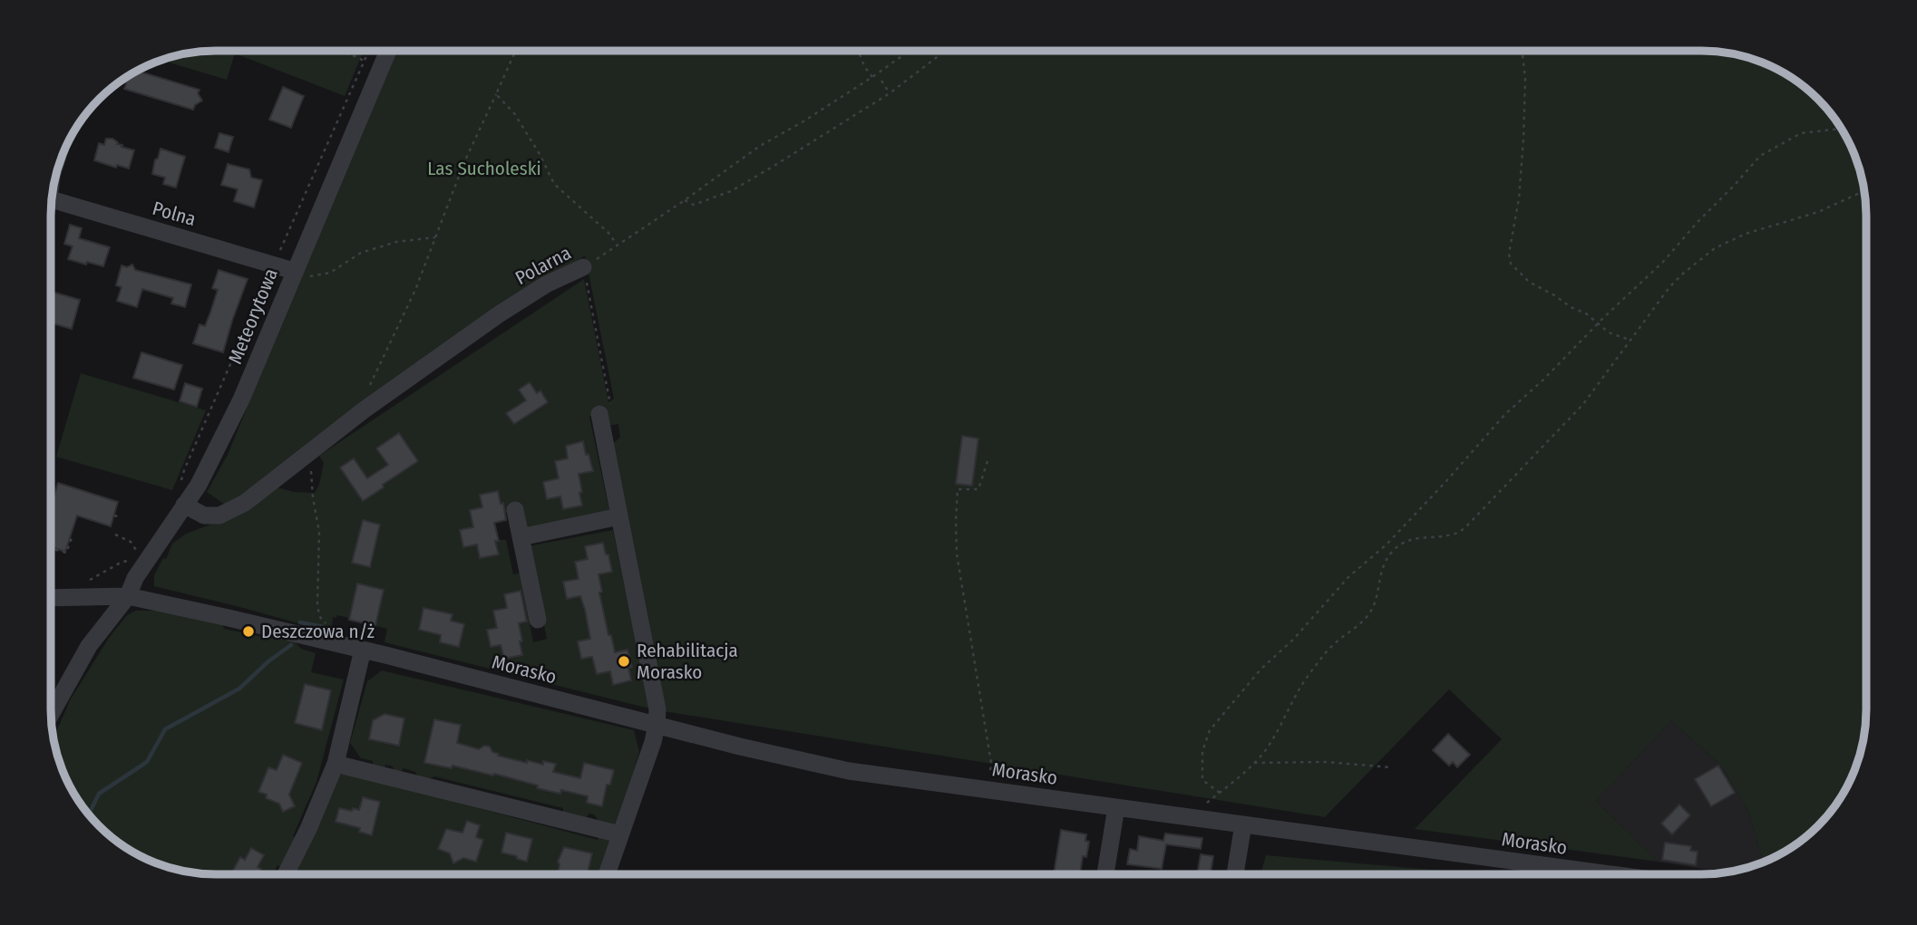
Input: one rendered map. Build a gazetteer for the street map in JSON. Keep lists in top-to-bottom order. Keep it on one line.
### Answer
{"streets":{"street":["Polna","Polarna","Meteorytowa","Morasko"]},"crossings":[["Polna","Meteorytowa"],["Polarna","Meteorytowa"],["Meteorytowa","Morasko"]],"parks":["Las Sucholeski"],"places":["Deszczowa n/ż","Rehabilitacja Morasko"]}
